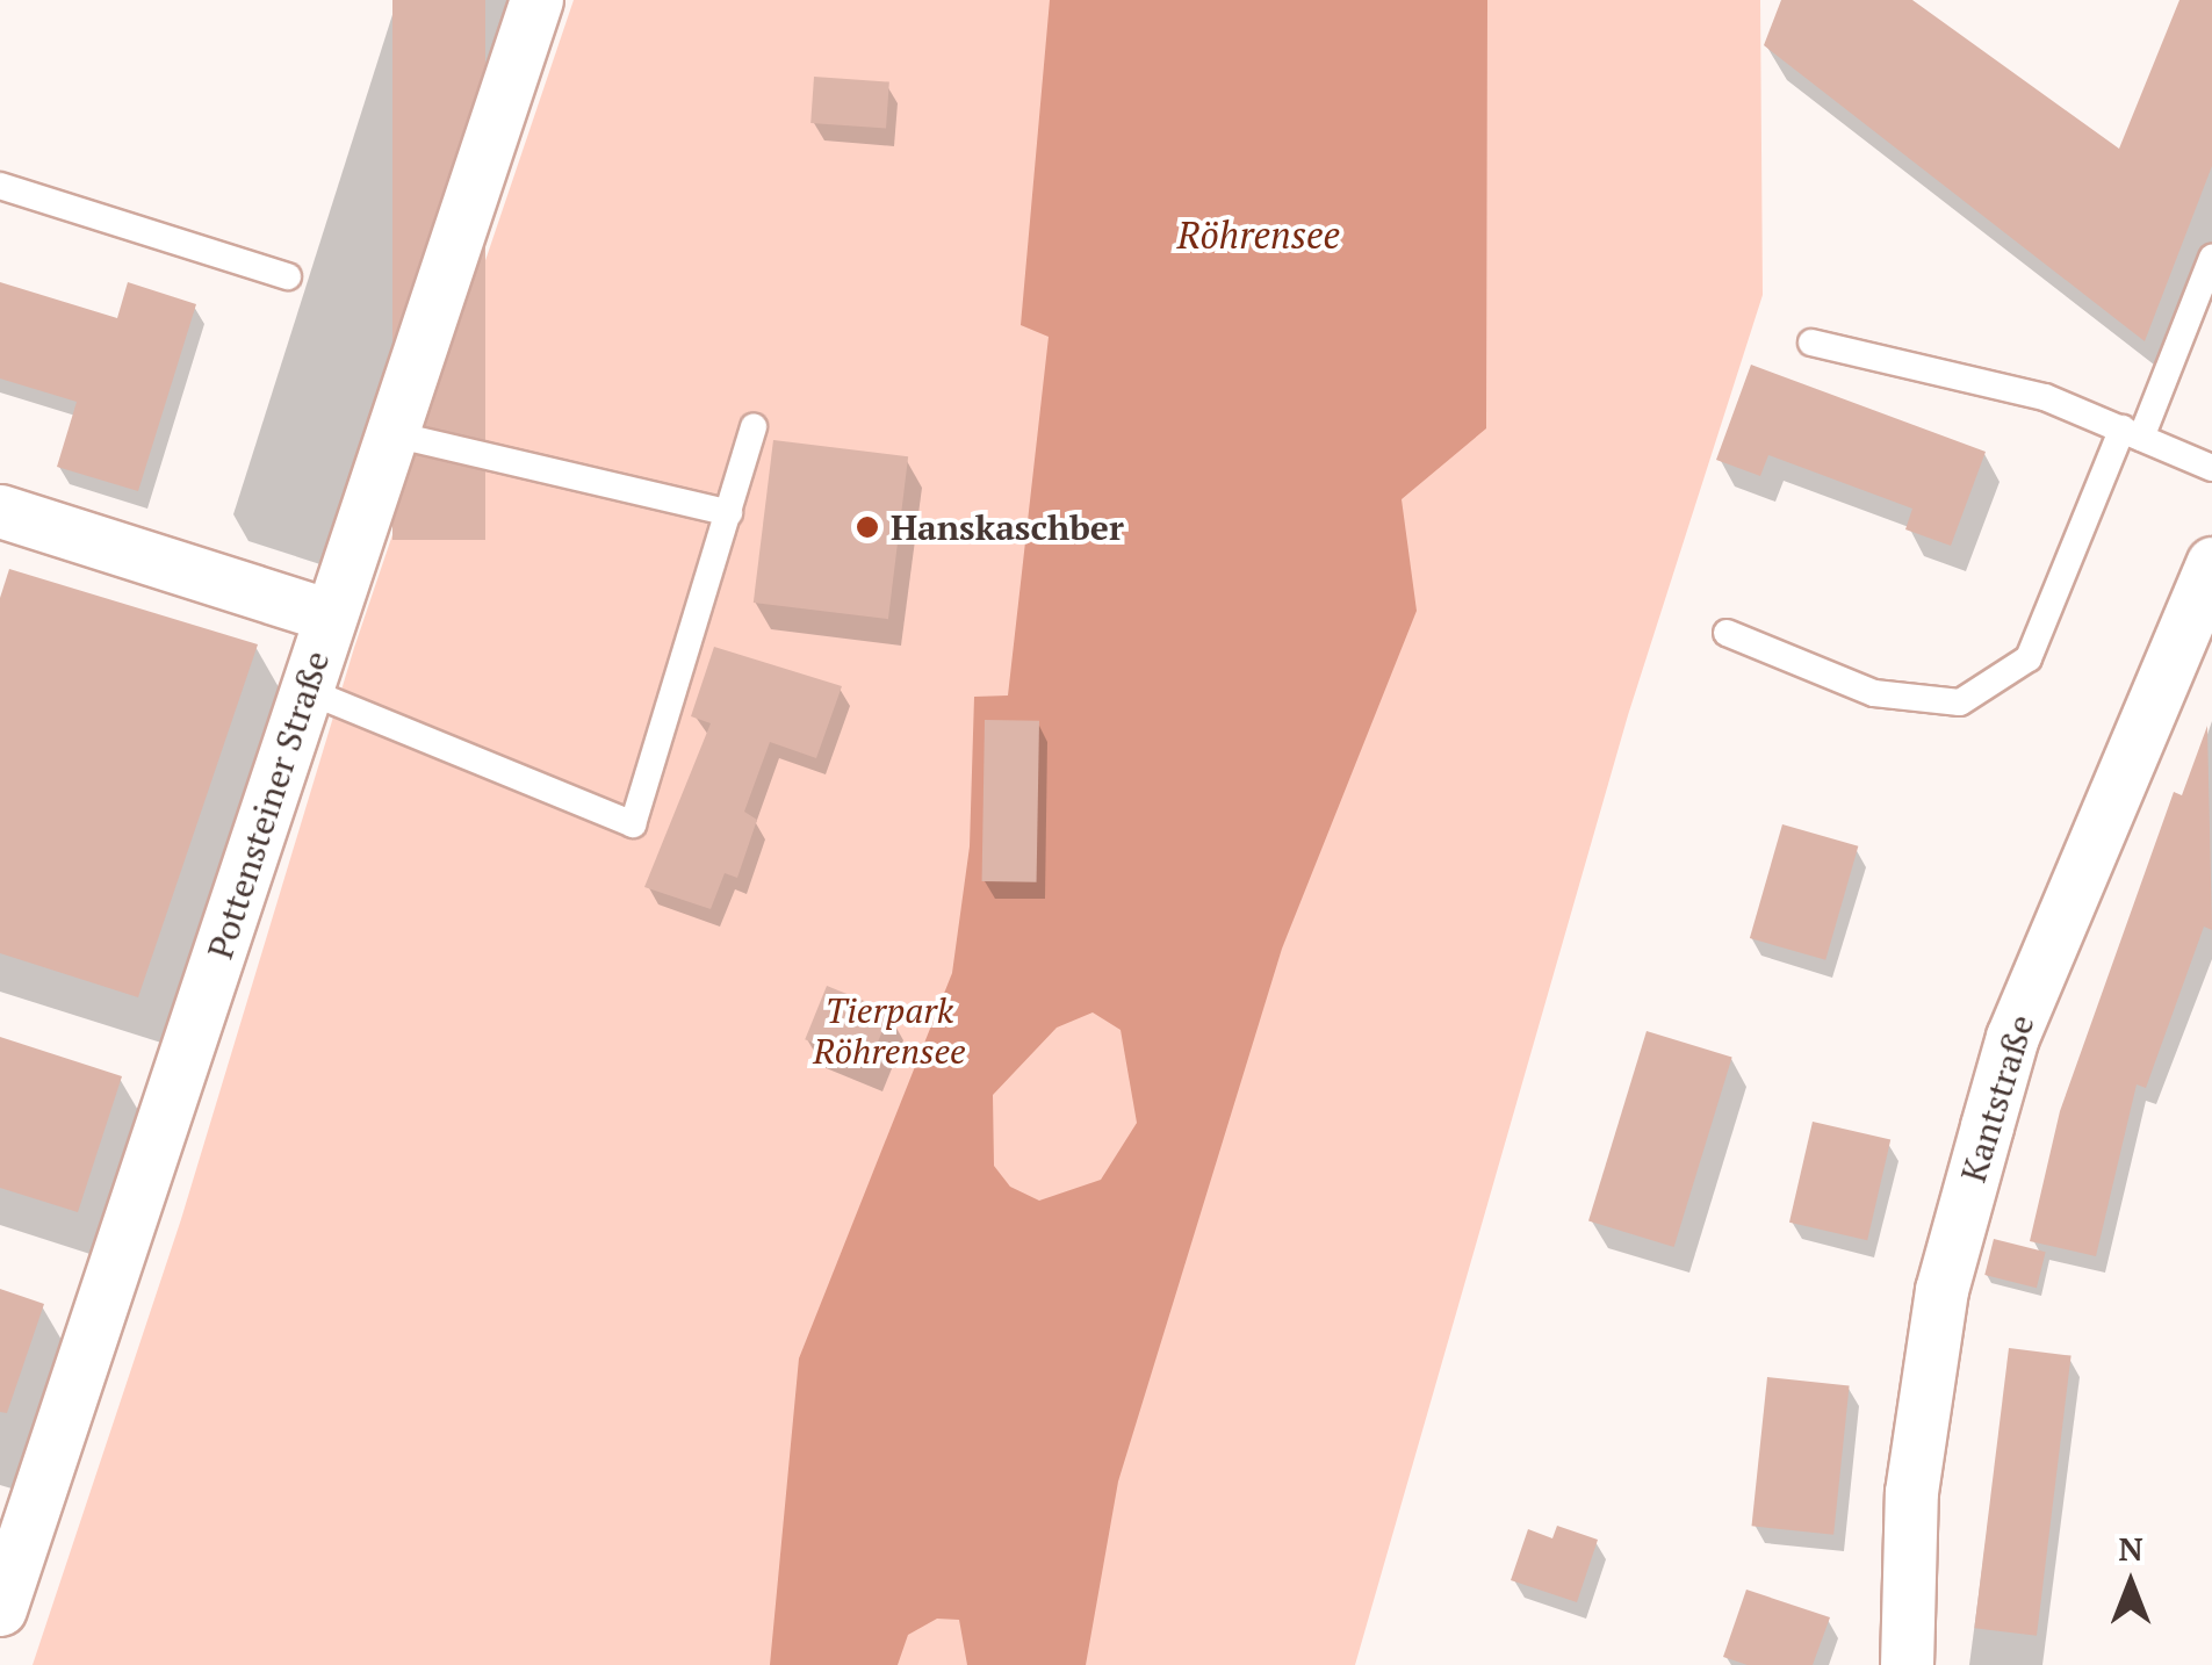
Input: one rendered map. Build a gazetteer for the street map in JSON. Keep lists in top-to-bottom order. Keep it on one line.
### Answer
{"streets":{"street":["Pottensteiner Straße","Kantstraße"]},"water":["Röhrensee"],"parks":["Tierpark Röhrensee"],"places":["Hanskaschber"],"north":"top"}
